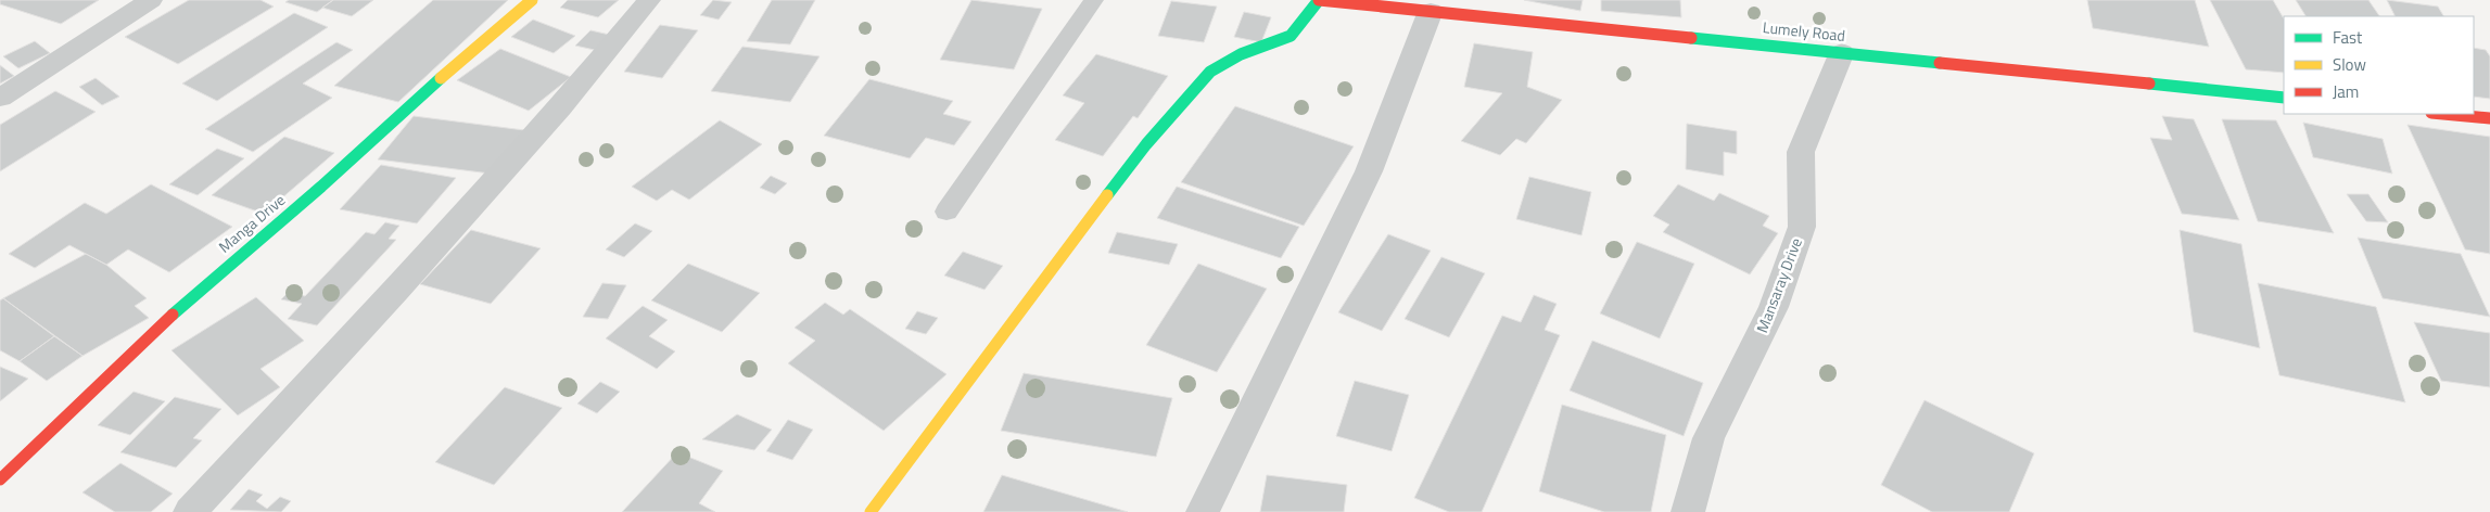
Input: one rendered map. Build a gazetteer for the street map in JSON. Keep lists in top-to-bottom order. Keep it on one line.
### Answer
{"streets":{"street":["Lumely Road","Manga Drive","Mansaray Drive"]},"crossings":[["Lumely Road","Mansaray Drive"]],"legend":["Fast","Slow","Jam"]}
